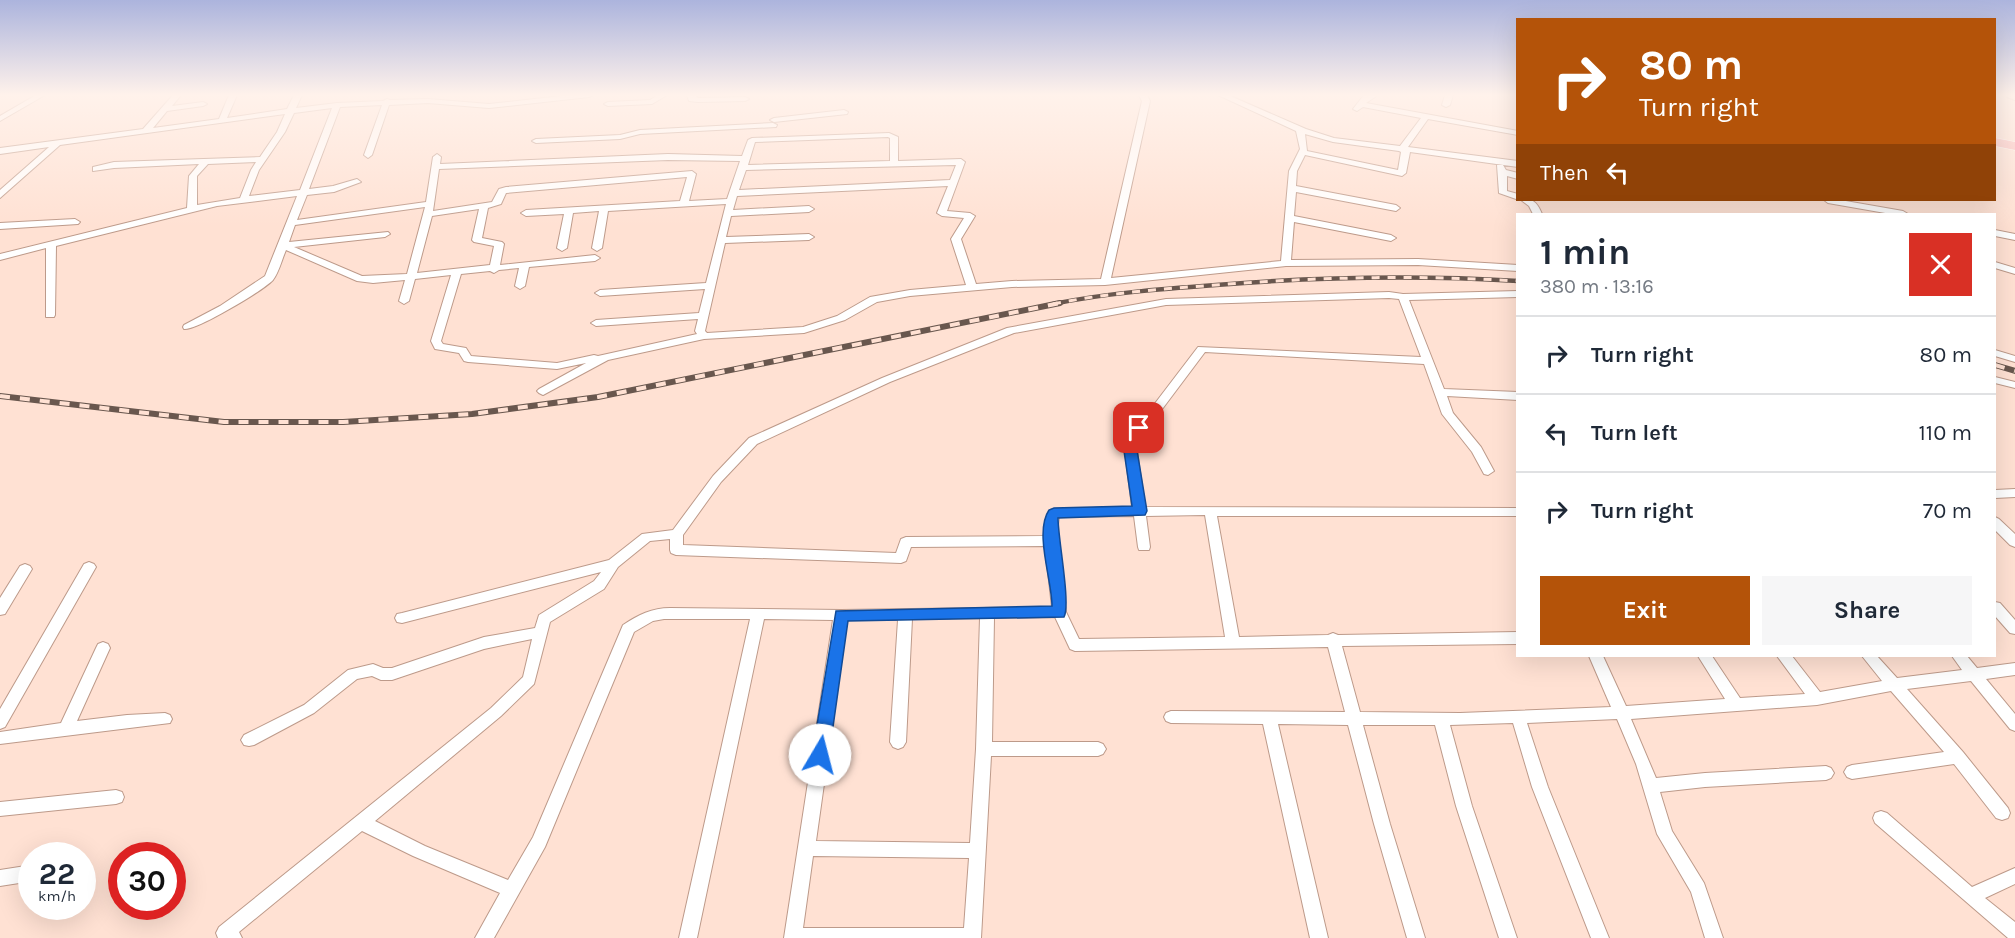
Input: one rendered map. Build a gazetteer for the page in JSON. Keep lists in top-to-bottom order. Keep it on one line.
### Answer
{"page":{"turn":["80 m","Turn right"],"then":"Then","heading":["1 min","380 m · 13:16"],"list":[{"name":"Turn right","value":"80 m"},{"name":"Turn left","value":"110 m"},{"name":"Turn right","value":"70 m"}],"buttons":["Exit","Share"],"speed":"22 km/h","limit":"30"}}
